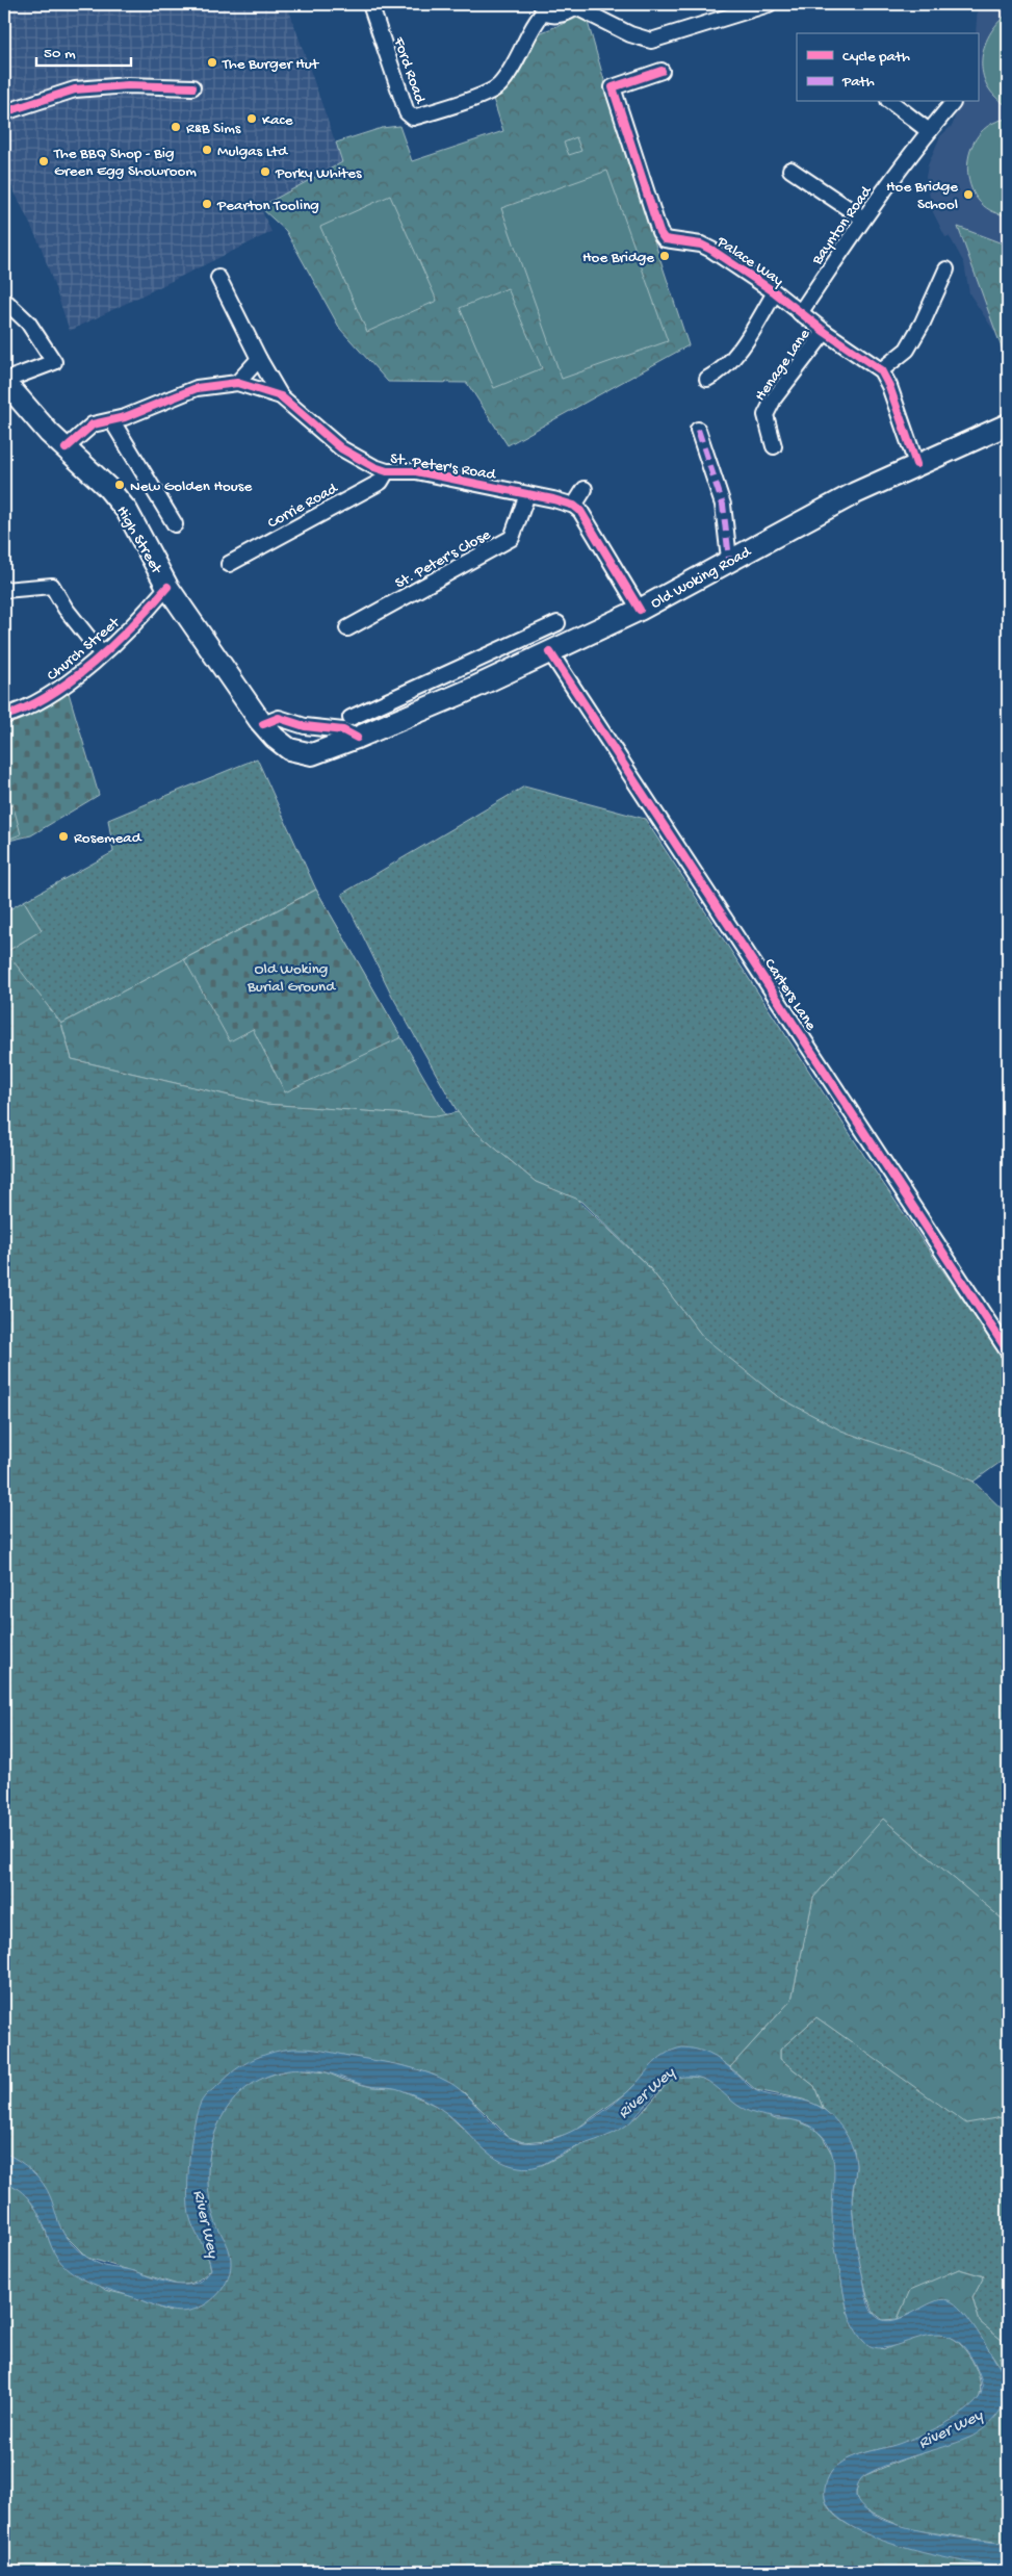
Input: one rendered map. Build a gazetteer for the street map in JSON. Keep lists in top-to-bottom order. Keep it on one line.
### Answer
{"streets":{"main road":["High Street","Old Woking Road"],"street":["Ford Road","Baynton Road","Palace Way","Henage Lane","St. Peter's Road","Corrie Road","St. Peter's Close","Church Street","Carters Lane"]},"crossings":[["Baynton Road","Palace Way"],["Palace Way","Henage Lane"],["St. Peter's Road","Corrie Road"],["St. Peter's Road","High Street"],["St. Peter's Road","St. Peter's Close"],["High Street","Old Woking Road"],["High Street","Church Street"],["Old Woking Road","Carters Lane"]],"water":["River Wey"],"parks":["Old Woking Burial Ground"],"places":["The Burger Hut","Kace","R&B Sims","Mulgas Ltd","The BBQ Shop - Big Green Egg Showroom","Porky Whites","Hoe Bridge School","Pearton Tooling","Hoe Bridge","New Golden House","Rosemead"],"legend":["Cycle path","Path"],"scale_bar":"50 m"}
